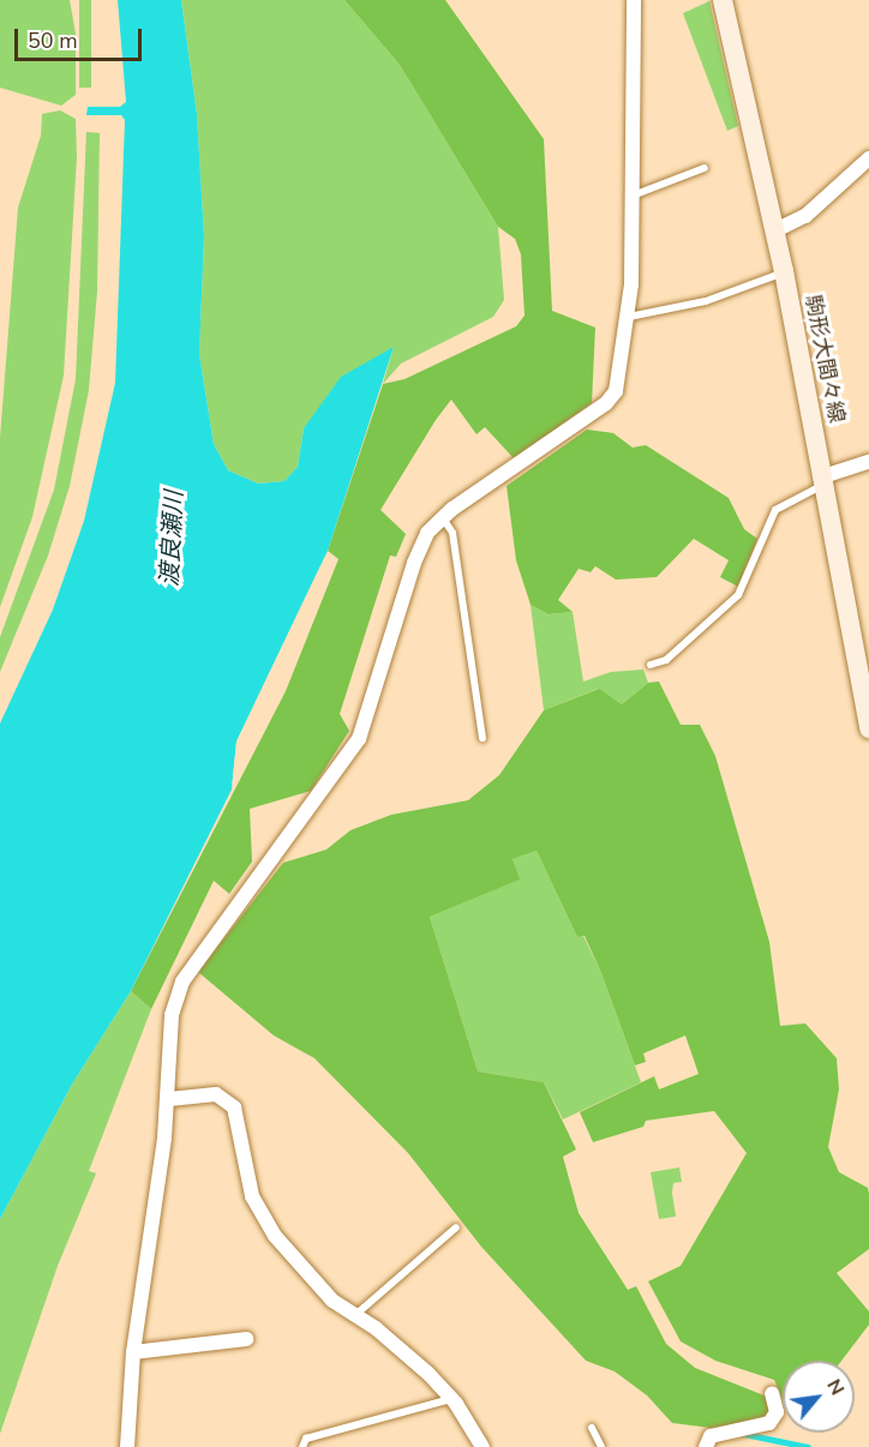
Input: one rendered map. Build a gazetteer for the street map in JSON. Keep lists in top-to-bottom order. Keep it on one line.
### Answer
{"streets":{"main road":["駒形大間々線"]},"water":["渡良瀬川"],"scale_bar":"50 m","north":"top right"}
